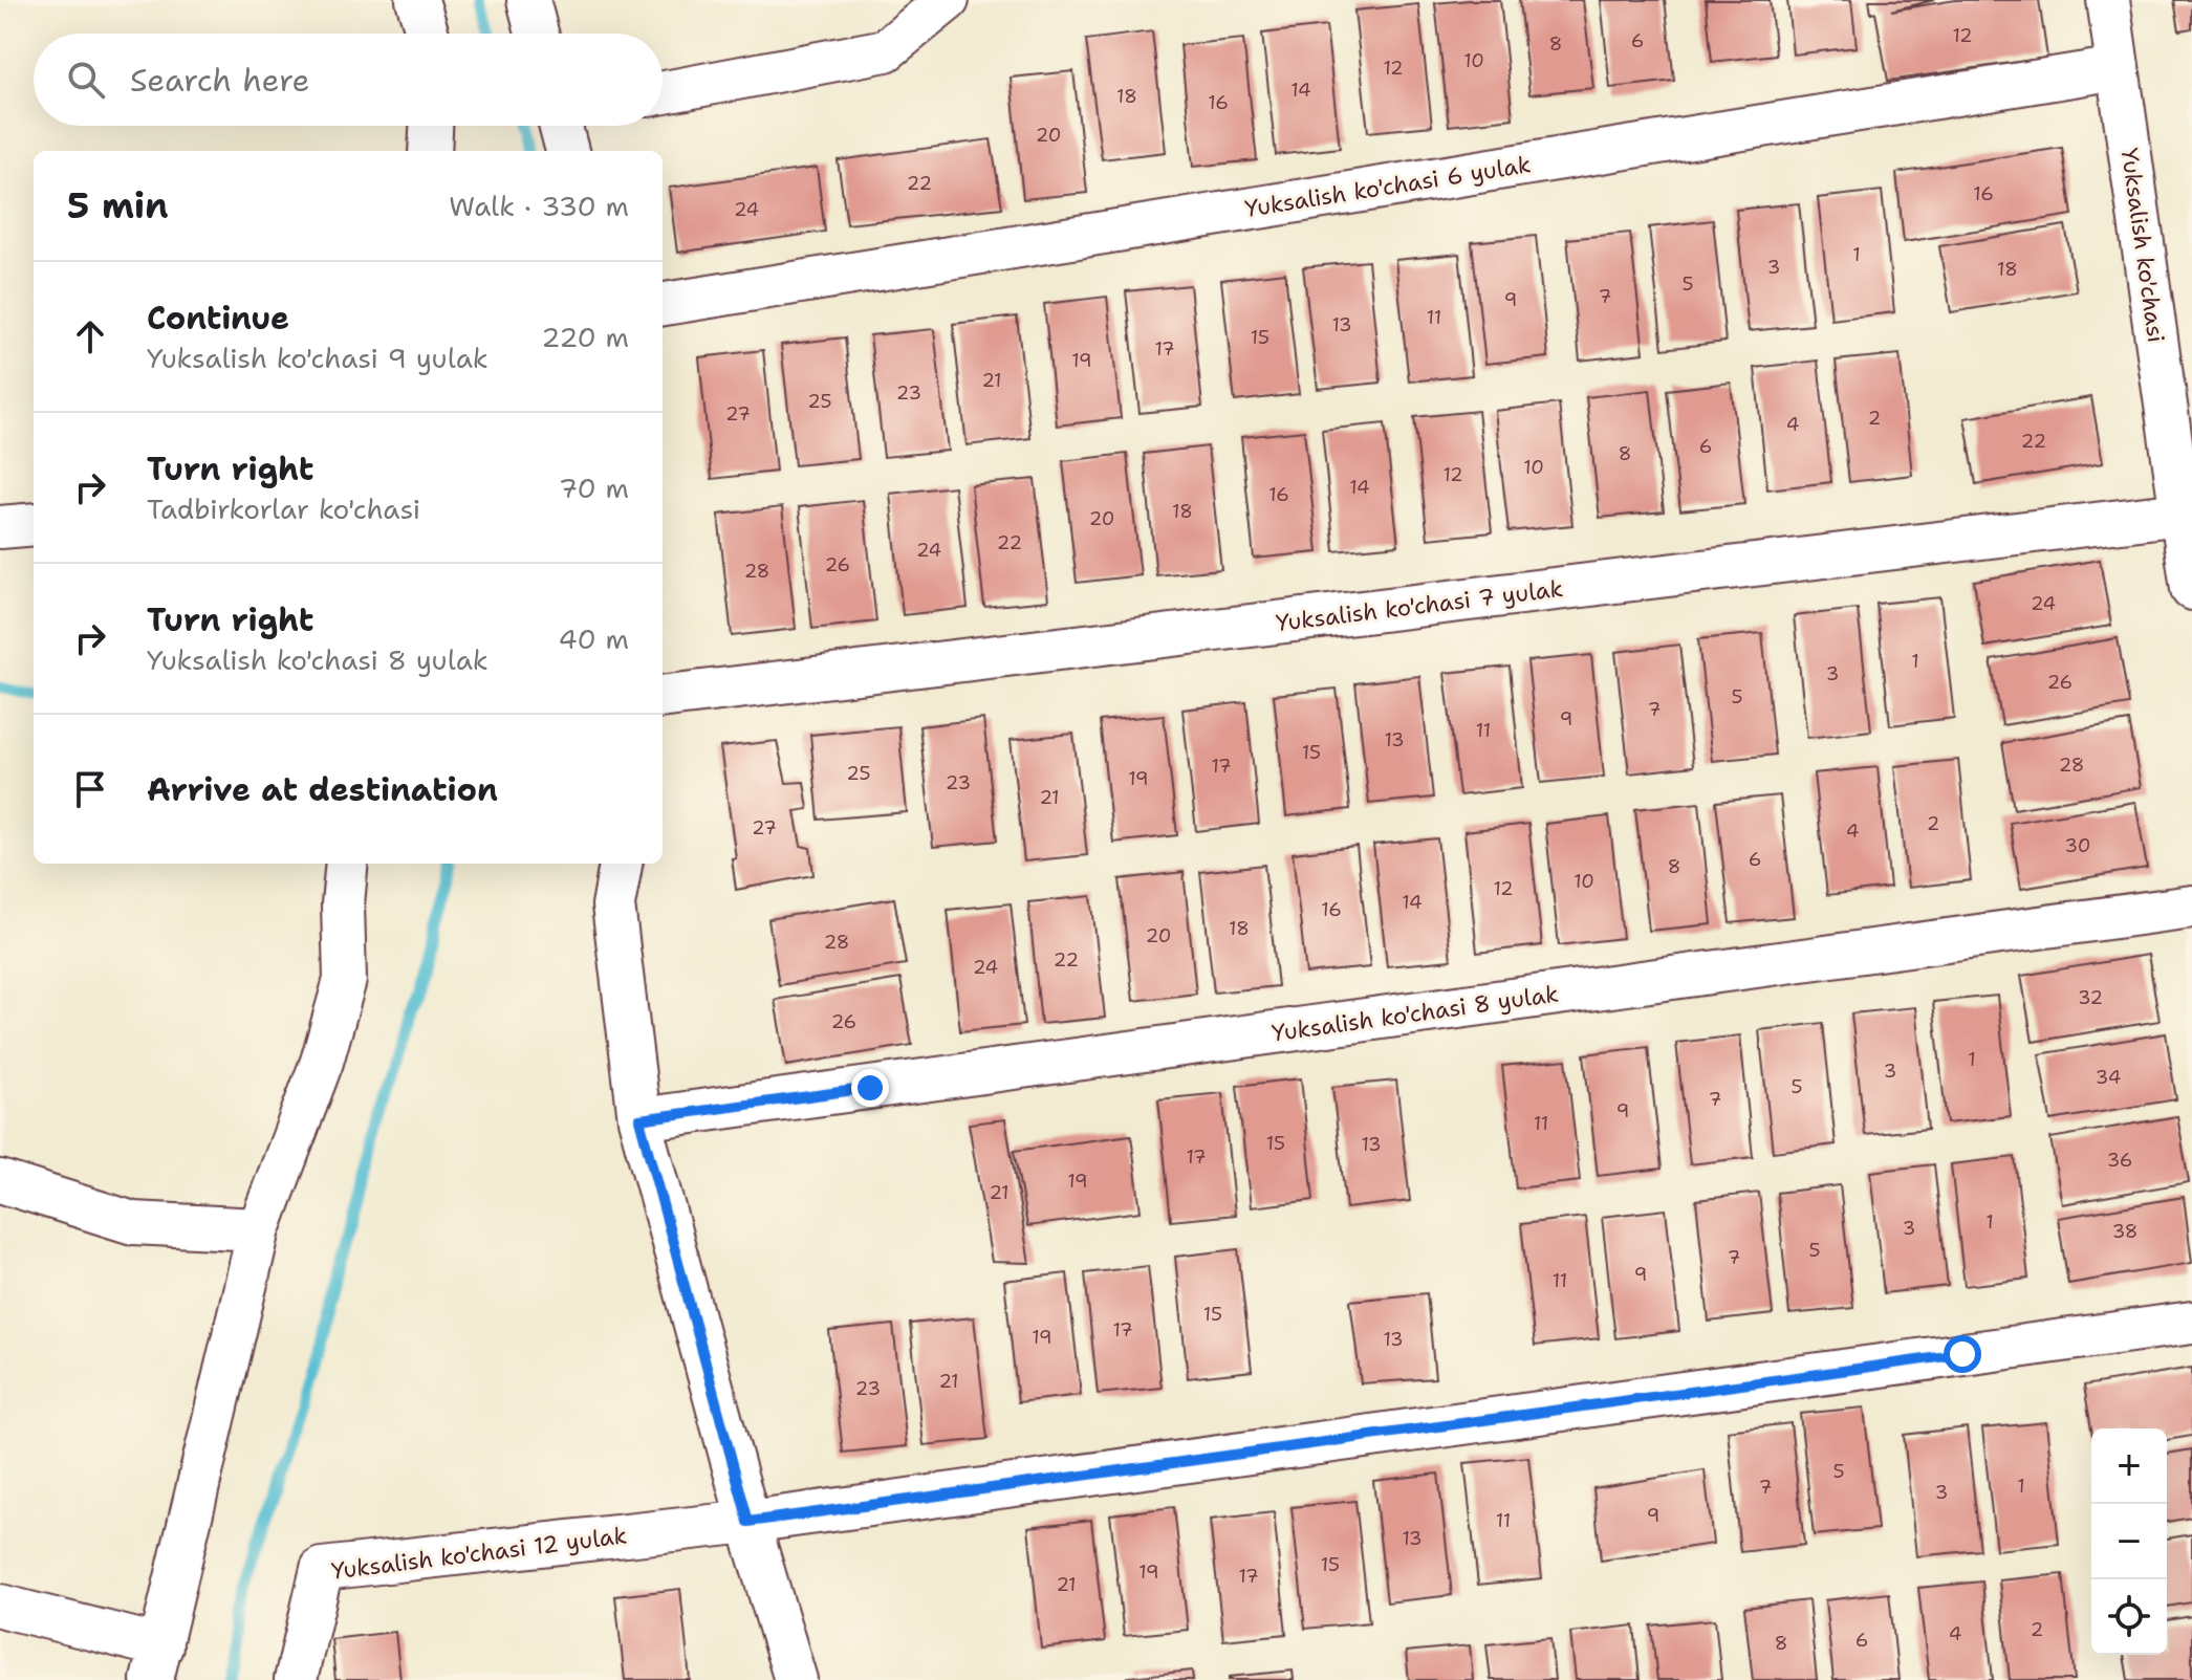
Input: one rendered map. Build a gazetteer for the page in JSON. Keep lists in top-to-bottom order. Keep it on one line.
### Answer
{"streets":{"street":["Yuksalish ko'chasi 6 yulak","Yuksalish ko'chasi","Yuksalish ko'chasi 7 yulak","Yuksalish ko'chasi 8 yulak","Yuksalish ko'chasi 12 yulak"]},"crossings":[["Yuksalish ko'chasi 6 yulak","Yuksalish ko'chasi"],["Yuksalish ko'chasi","Yuksalish ko'chasi 7 yulak"]],"house_numbers":["12","6","8","10","12","14","18","16","20","22","16","24","1","3","18","5","7","9","11","13","15","17","19","21","23","25","27","2","4","22","6","8","10","12","14","16","18","20","22","24","26","28","24","1","3","26","5","7","9","11","13","15","28","17","25","19","23","21","2","27","4","30","6","8","10","12","14","16","18","20","28","22","24","32","26","1","3","34","5","7","9","11","15","13","17","36","19","21","1","3","38","5","7","9","11","15","17","19","13","21","23","5","1","7","3","9","11","13","15","19","17","21","2","4","6","8"],"page":{"search":"Search here","heading":["5 min","Walk · 330 m"],"list":[["Continue","Yuksalish ko'chasi 9 yulak","220 m"],["Turn right","Tadbirkorlar ko'chasi","70 m"],["Turn right","Yuksalish ko'chasi 8 yulak","40 m"],"Arrive at destination"],"map_buttons":["+","−"]}}
